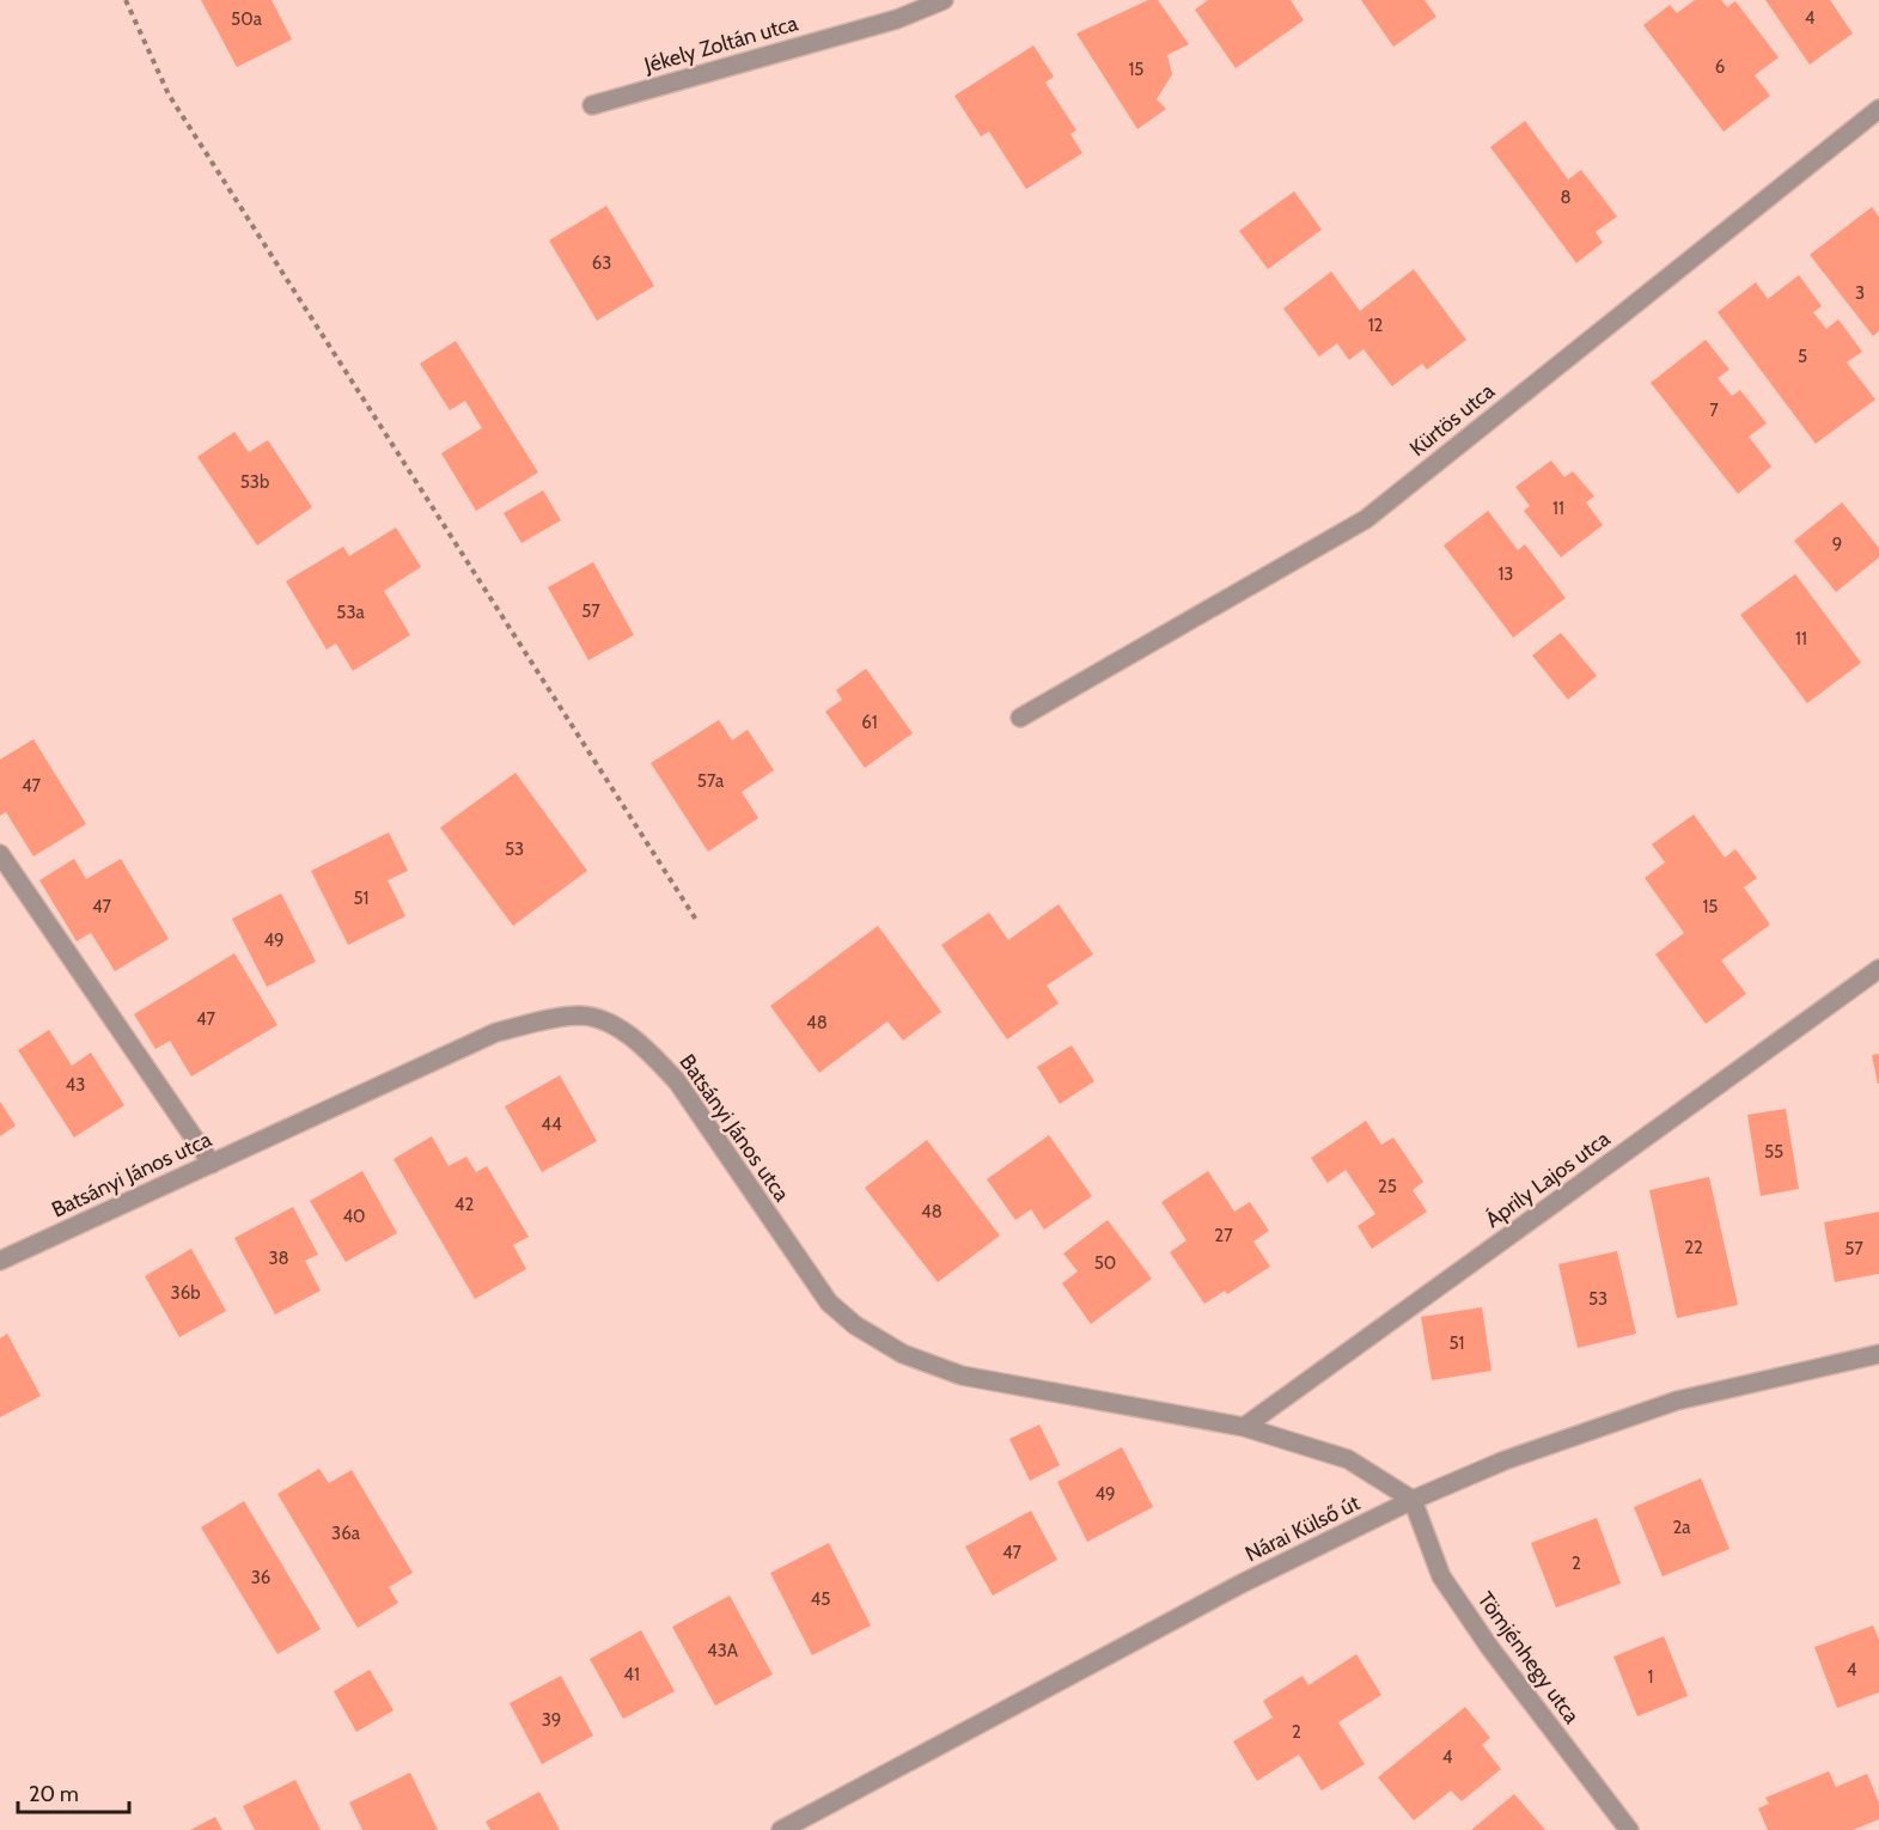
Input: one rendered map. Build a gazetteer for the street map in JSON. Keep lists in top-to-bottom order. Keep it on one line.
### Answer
{"streets":{"street":["Jékely Zoltán utca","Kürtös utca","Batsányi János utca","Áprily Lajos utca","Nárai Külső út","Tömjénhegy utca"]},"crossings":[["Batsányi János utca","Áprily Lajos utca"],["Batsányi János utca","Nárai Külső út"],["Batsányi János utca","Tömjénhegy utca"],["Nárai Külső út","Tömjénhegy utca"]],"house_numbers":["4","50a","6","15","8","63","3","12","5","7","53b","11","9","13","57","53a","11","61","57a","47","53","51","47","15","49","47","48","43","44","55","25","42","48","40","27","22","57","38","50","36b","53","51","49","2a","36a","47","2","36","45","43A","4","41","1","39","2","4"],"scale_bar":"20 m"}
